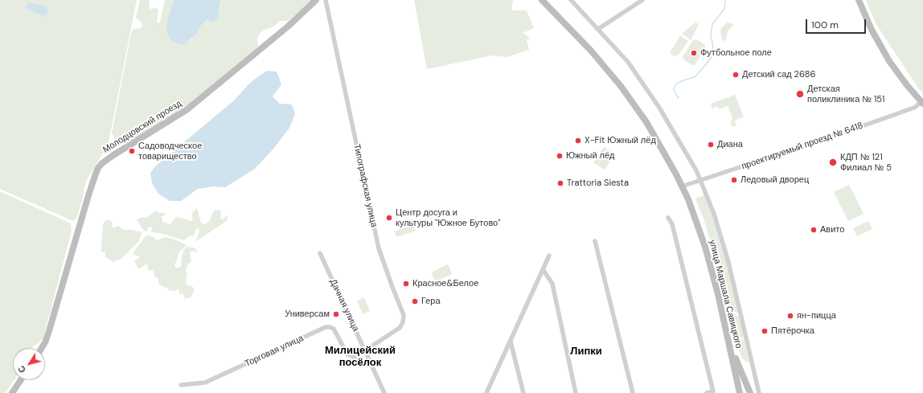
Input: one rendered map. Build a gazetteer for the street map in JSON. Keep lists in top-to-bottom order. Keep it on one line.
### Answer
{"streets":{"street":["Молодцовский проезд","проектируемый проезд № 6418","Типографская улица","улица Маршала Савицкого","Дачная улица","Торговая улица"]},"crossings":[["проектируемый проезд № 6418","улица Маршала Савицкого"],["Типографская улица","Дачная улица"],["Дачная улица","Торговая улица"]],"districts":["Милицейский посёлок","Липки"],"places":["Футбольное поле","Детский сад 2686","Детская поликлиника № 151","X-Fit Южный лёд","Диана","Садоводческое товарищество","Южный лёд","КДП № 121 Филиал № 5","Ледовый дворец","Trattoria Siesta","Центр досуга и культуры \"Южное Бутово\"","Авито","Красное&Белое","Гера","Универсам","ян-пицца","Пятёрочка"],"scale_bar":"100 m","north":"bottom left"}
